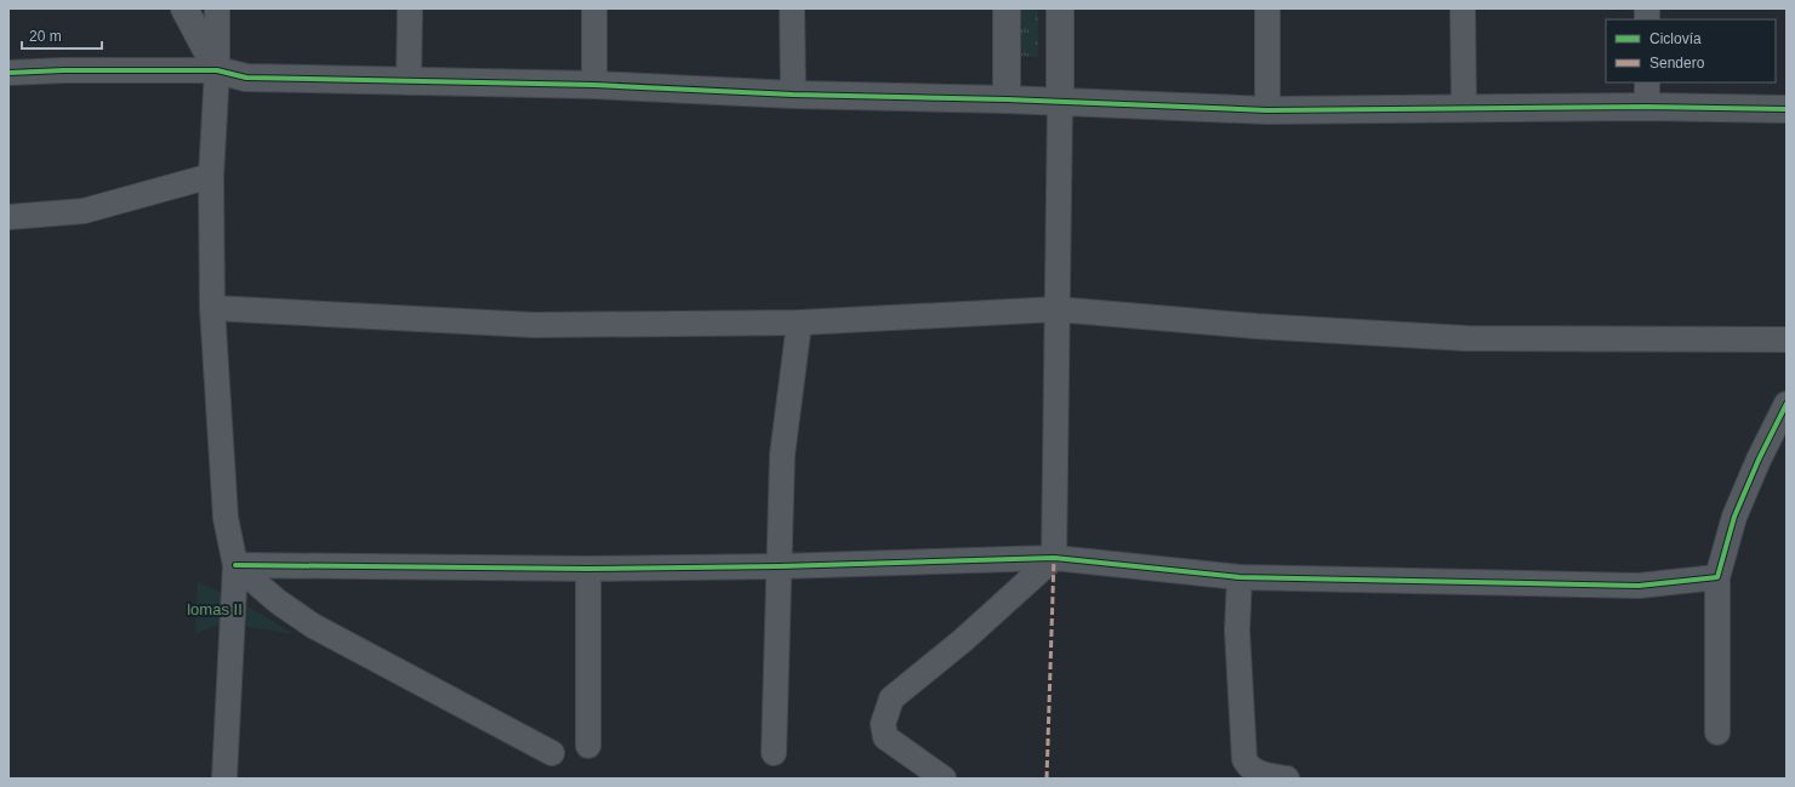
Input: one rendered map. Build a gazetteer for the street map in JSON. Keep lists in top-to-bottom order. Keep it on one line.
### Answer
{"parks":["lomas II"],"legend":["Ciclovía","Sendero"],"scale_bar":"20 m"}
